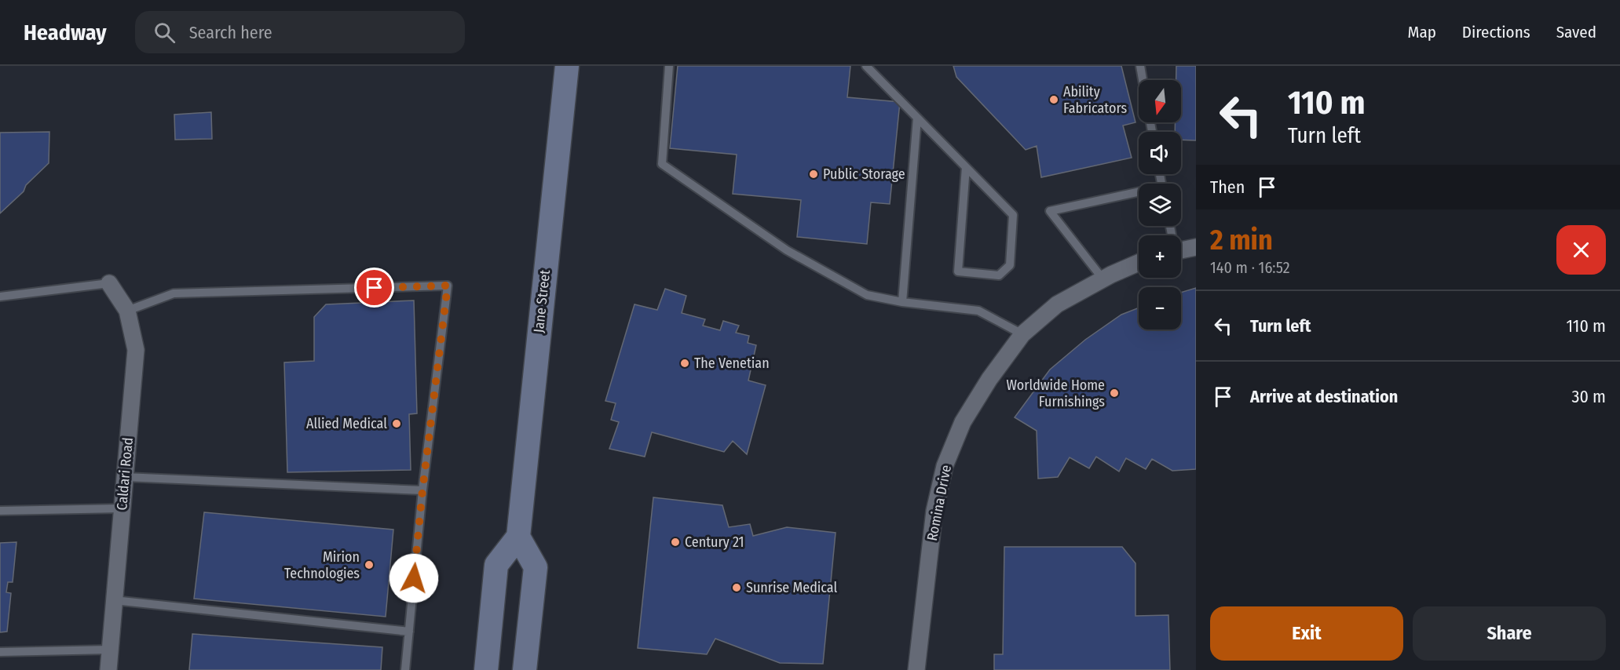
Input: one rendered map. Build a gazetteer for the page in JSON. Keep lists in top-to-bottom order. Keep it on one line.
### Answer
{"streets":{"main road":["Jane Street"],"street":["Caldari Road","Romina Drive"]},"places":["Ability Fabricators","Public Storage","The Venetian","Worldwide Home Furnishings","Allied Medical","Century 21","Mirion Technologies","Sunrise Medical"],"north":"bottom","page":{"header":"Headway","search":"Search here","nav":["Map","Directions","Saved"],"turn":["110 m","Turn left"],"map_buttons":["+","−"],"then":"Then","heading":["2 min","140 m · 16:52"],"list":[{"name":"Turn left","value":"110 m"},{"name":"Arrive at destination","value":"30 m"}],"buttons":["Exit","Share"]}}
